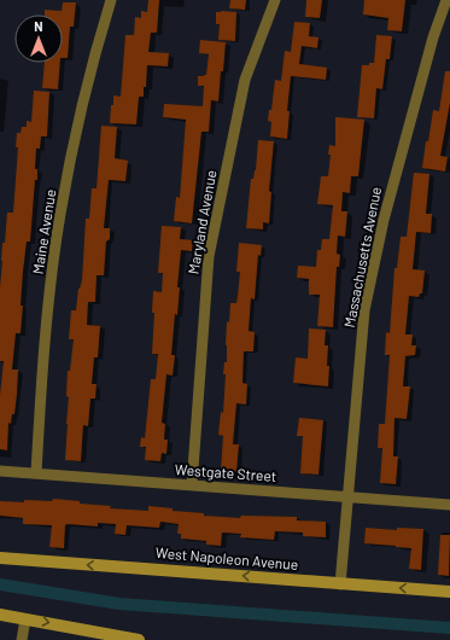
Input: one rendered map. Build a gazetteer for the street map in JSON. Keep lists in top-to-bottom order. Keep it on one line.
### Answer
{"streets":{"main road":["West Napoleon Avenue"],"street":["Maryland Avenue","Maine Avenue","Massachusetts Avenue","Westgate Street"]},"crossings":[["Maryland Avenue","Westgate Street"],["Maine Avenue","Westgate Street"],["Massachusetts Avenue","Westgate Street"],["Massachusetts Avenue","West Napoleon Avenue"]],"north":"top"}
